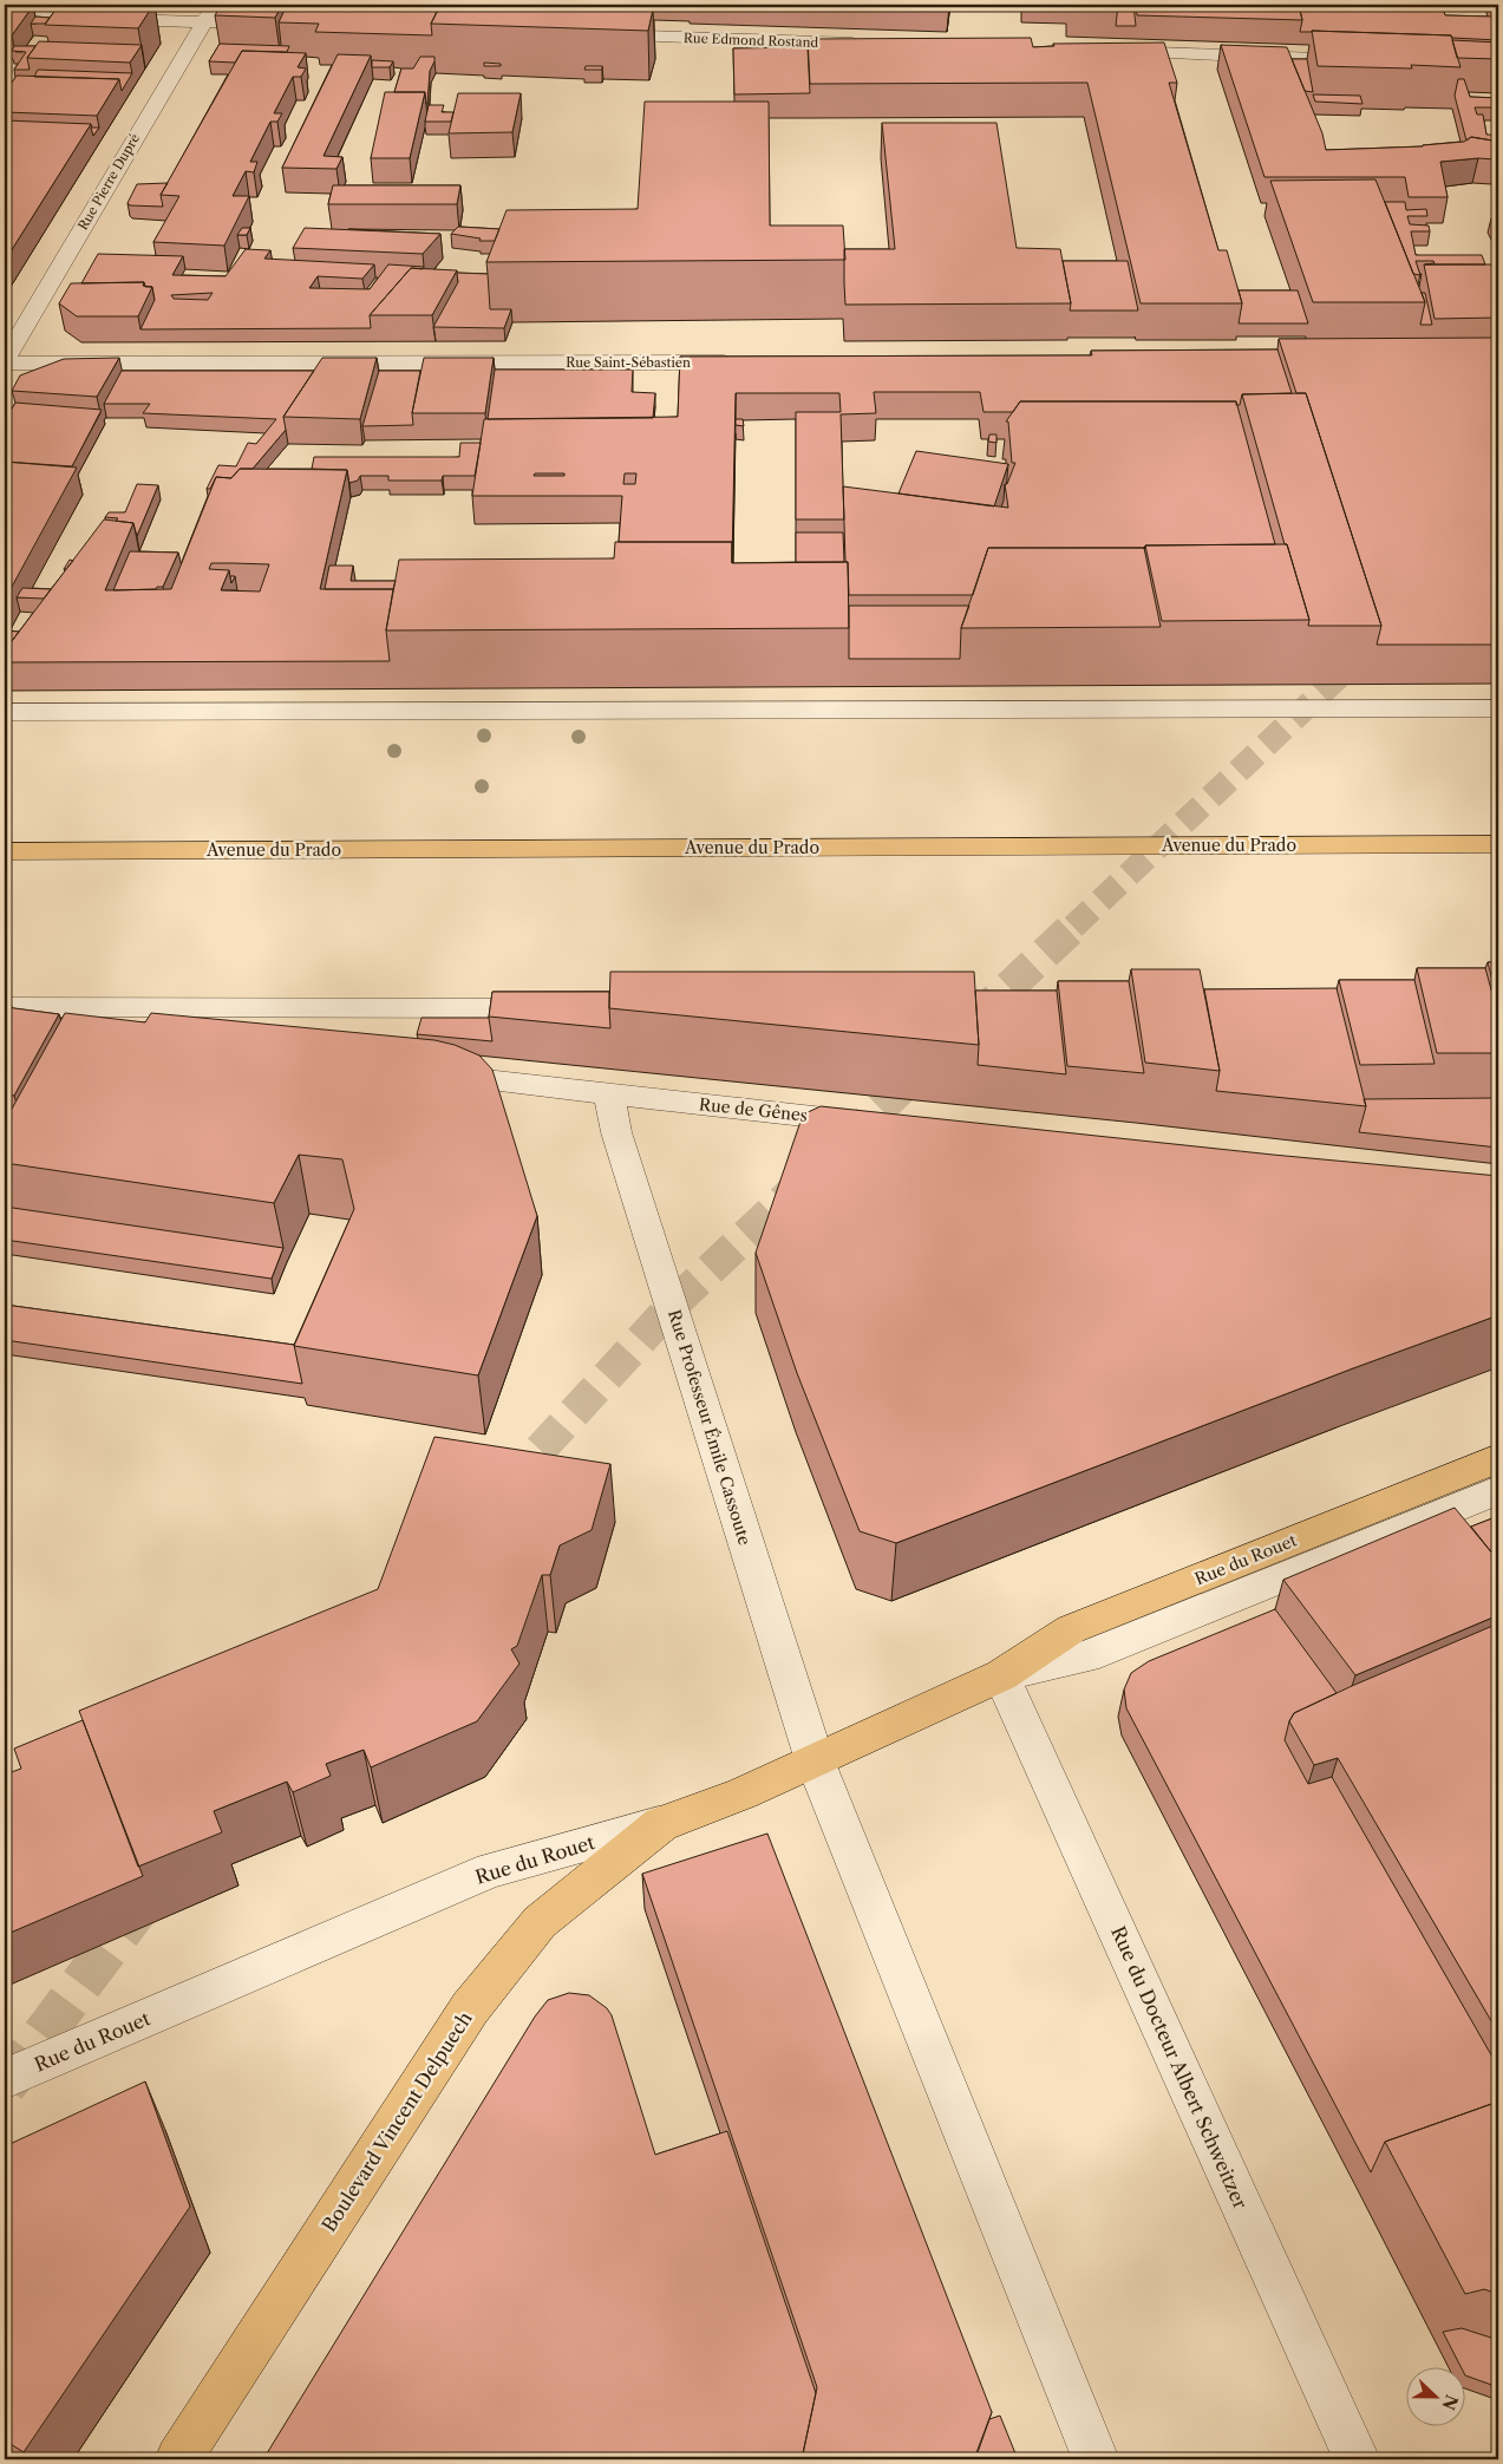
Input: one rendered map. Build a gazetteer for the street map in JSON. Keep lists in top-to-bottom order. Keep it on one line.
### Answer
{"streets":{"main road":["Avenue du Prado","Rue du Rouet","Boulevard Vincent Delpuech"],"street":["Rue Edmond Rostand","Rue Pierre Dupré","Rue Saint-Sébastien","Rue de Gênes","Rue Professeur Émile Cassoute","Rue du Docteur Albert Schweitzer"]},"crossings":[["Rue Pierre Dupré","Rue Saint-Sébastien"],["Rue de Gênes","Rue Professeur Émile Cassoute"],["Rue Professeur Émile Cassoute","Rue du Rouet"],["Rue du Rouet","Rue du Docteur Albert Schweitzer"],["Rue du Rouet","Boulevard Vincent Delpuech"]],"north":"right"}
